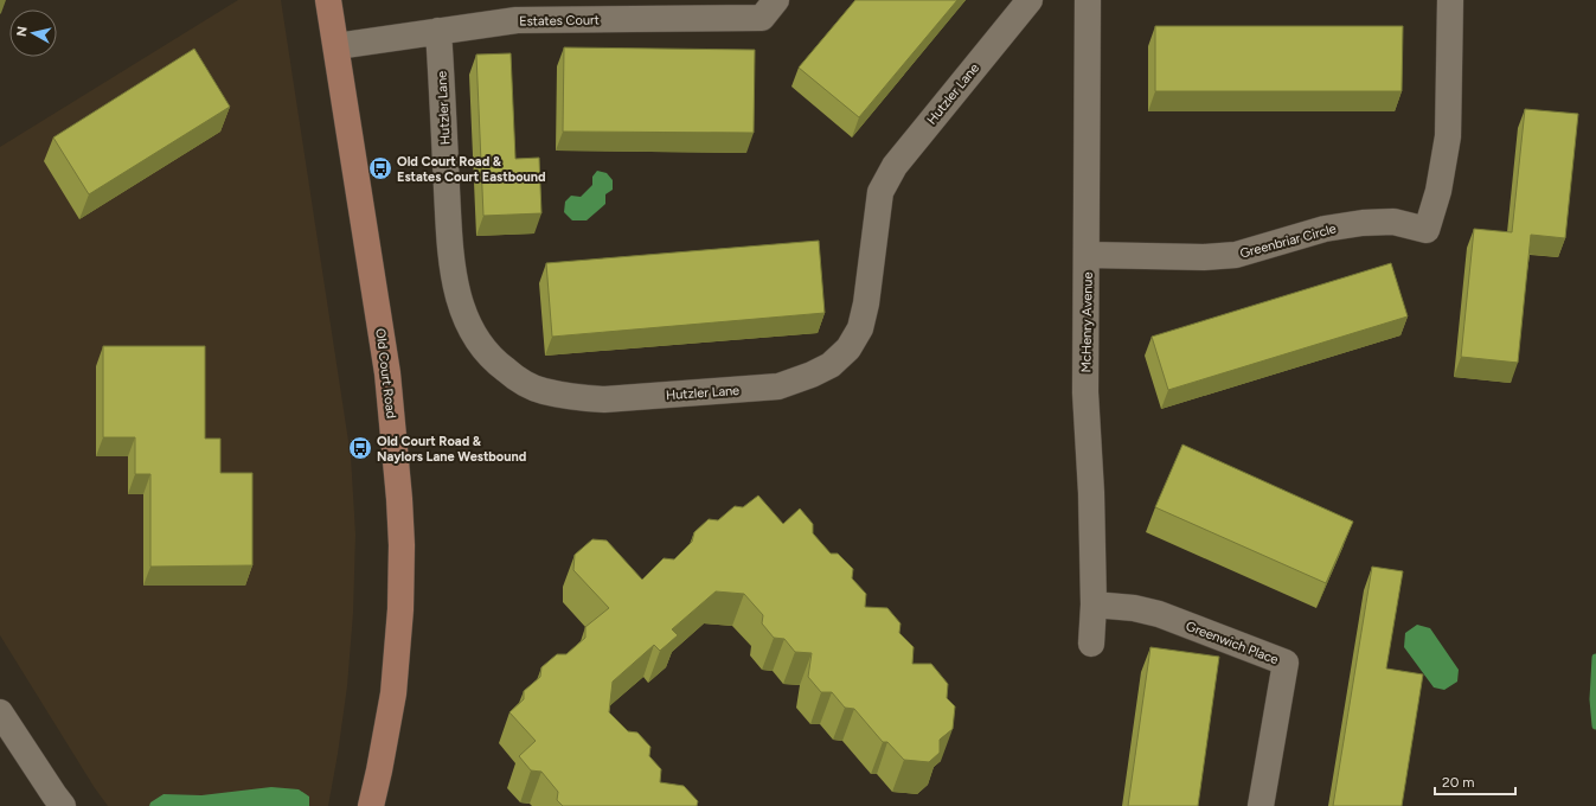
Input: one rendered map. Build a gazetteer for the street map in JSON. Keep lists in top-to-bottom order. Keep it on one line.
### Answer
{"streets":{"main road":["Old Court Road"],"street":["Estates Court","Hutzler Lane","Greenbriar Circle","McHenry Avenue","Greenwich Place"]},"crossings":[["Estates Court","Hutzler Lane"],["Estates Court","Old Court Road"],["Greenbriar Circle","McHenry Avenue"],["McHenry Avenue","Greenwich Place"]],"places":{"bus stop":["Old Court Road & Estates Court Eastbound","Old Court Road & Naylors Lane Westbound"]},"scale_bar":"20 m","north":"left"}
